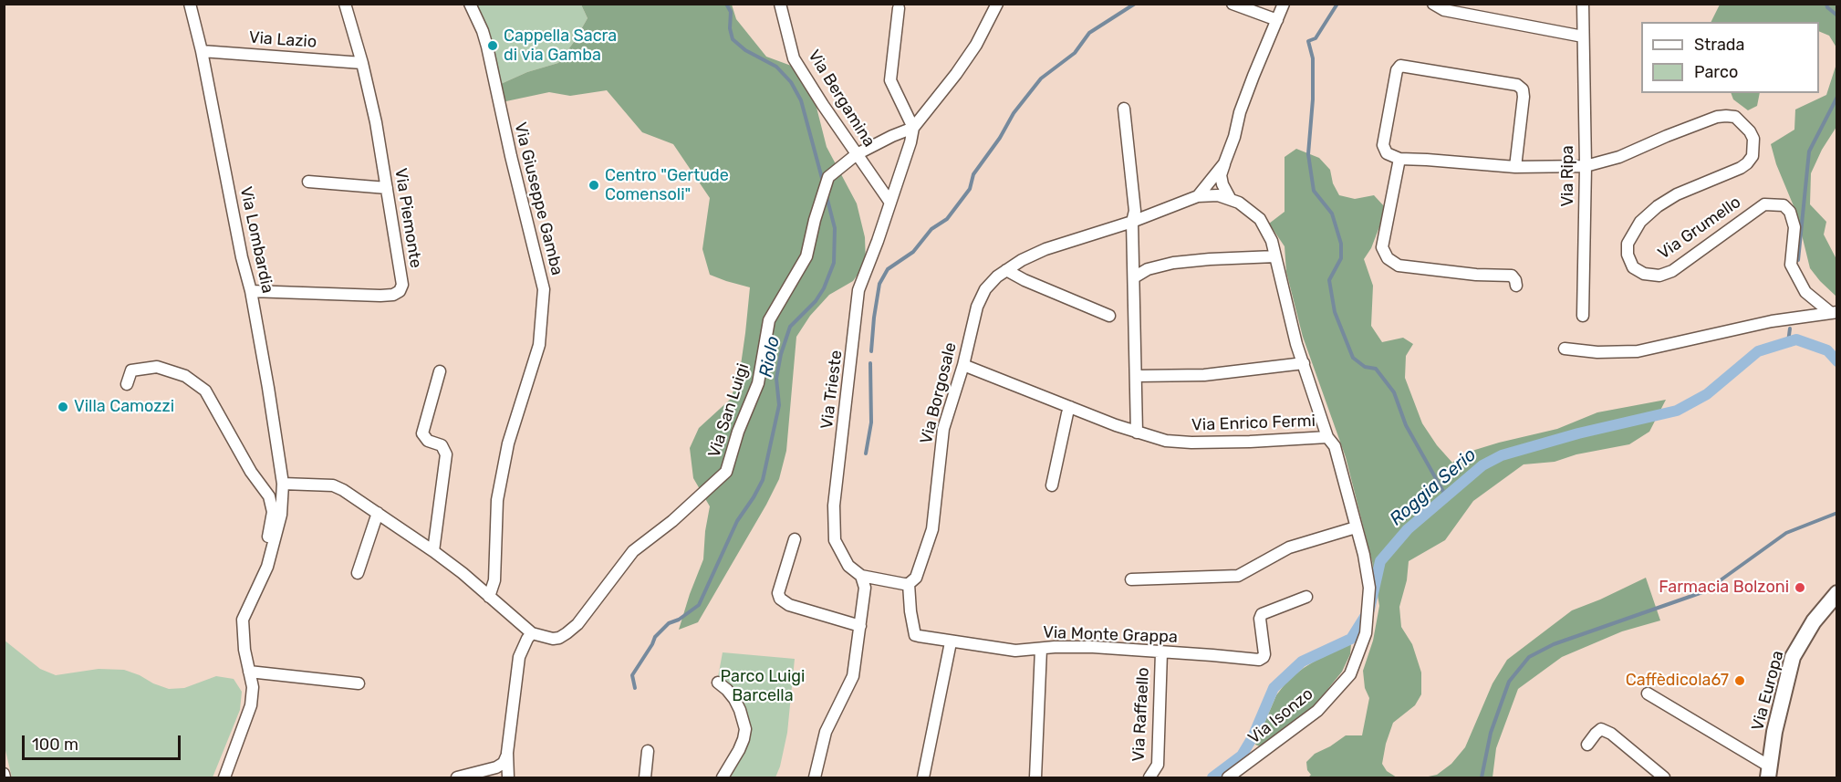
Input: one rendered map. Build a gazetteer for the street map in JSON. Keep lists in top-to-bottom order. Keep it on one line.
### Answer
{"streets":{"street":["Via Lazio","Via Bergamina","Via Ripa","Via Giuseppe Gamba","Via Piemonte","Via Grumello","Via Lombardia","Via Trieste","Via Borgosale","Via San Luigi","Via Enrico Fermi","Via Monte Grappa","Via Europa","Via Raffaello","Via Isonzo"]},"crossings":[["Via Lazio","Via Piemonte"],["Via Lazio","Via Lombardia"],["Via Bergamina","Via Trieste"],["Via Bergamina","Via San Luigi"],["Via Ripa","Via Grumello"],["Via Piemonte","Via Lombardia"],["Via Trieste","Via San Luigi"],["Via Borgosale","Via Enrico Fermi"],["Via Borgosale","Via Monte Grappa"],["Via Enrico Fermi","Via Isonzo"],["Via Monte Grappa","Via Raffaello"]],"water":["Riolo","Roggia Serio"],"parks":["Parco Luigi Barcella"],"places":["Cappella Sacra di via Gamba","Centro \"Gertude Comensoli\"","Villa Camozzi","Farmacia Bolzoni","Caffèdicola67"],"legend":["Strada","Parco"],"scale_bar":"100 m"}
